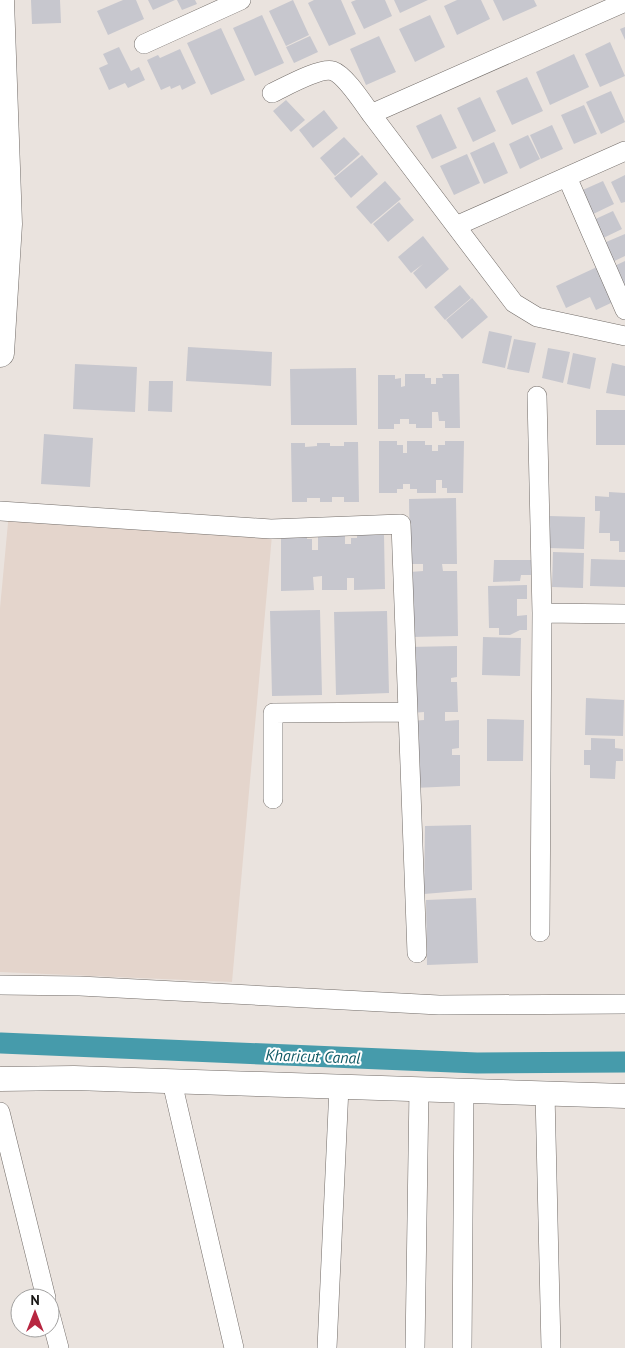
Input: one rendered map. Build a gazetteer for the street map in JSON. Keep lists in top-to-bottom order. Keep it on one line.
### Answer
{"water":["Kharicut Canal"],"north":"top"}
